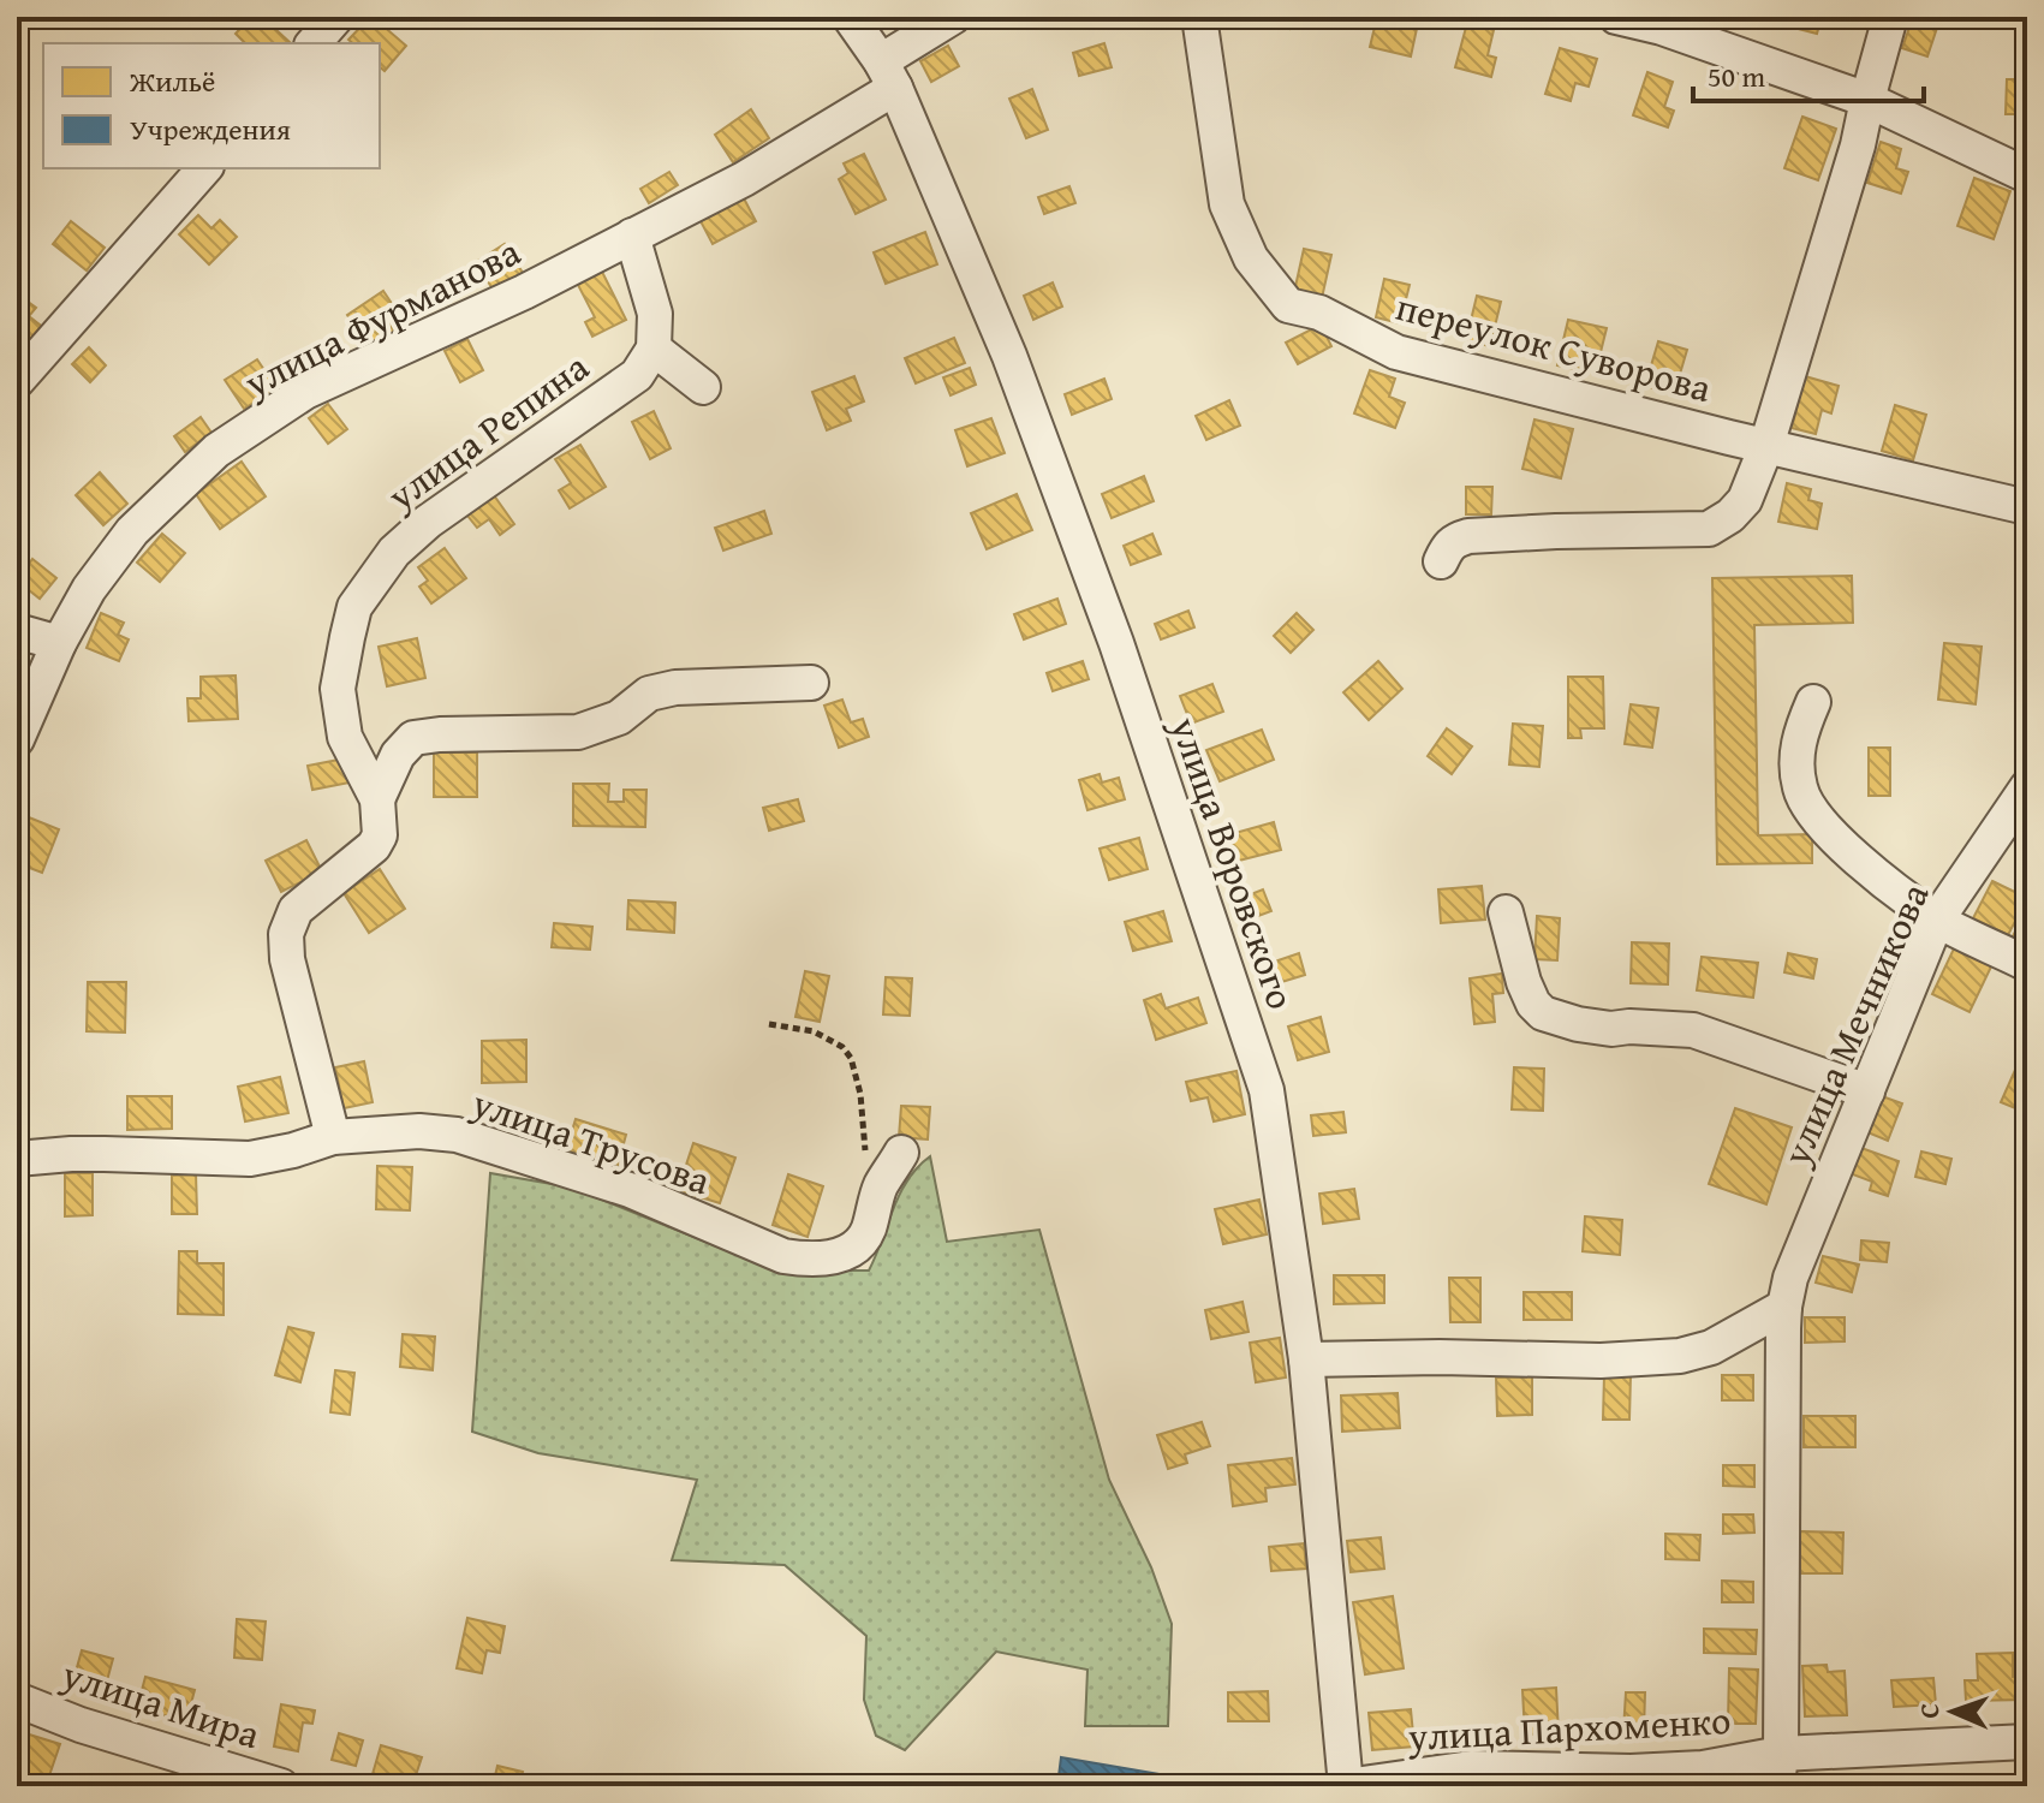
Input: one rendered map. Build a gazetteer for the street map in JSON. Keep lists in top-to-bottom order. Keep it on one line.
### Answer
{"streets":{"street":["улица Фурманова","переулок Суворова","улица Репина","улица Воровского","улица Мечникова","улица Трусова","улица Мира","улица Пархоменко"]},"crossings":[["улица Фурманова","улица Воровского"],["улица Воровского","улица Пархоменко"],["улица Мечникова","улица Пархоменко"]],"legend":["Жильё","Учреждения"],"scale_bar":"50 m","north":"left"}
